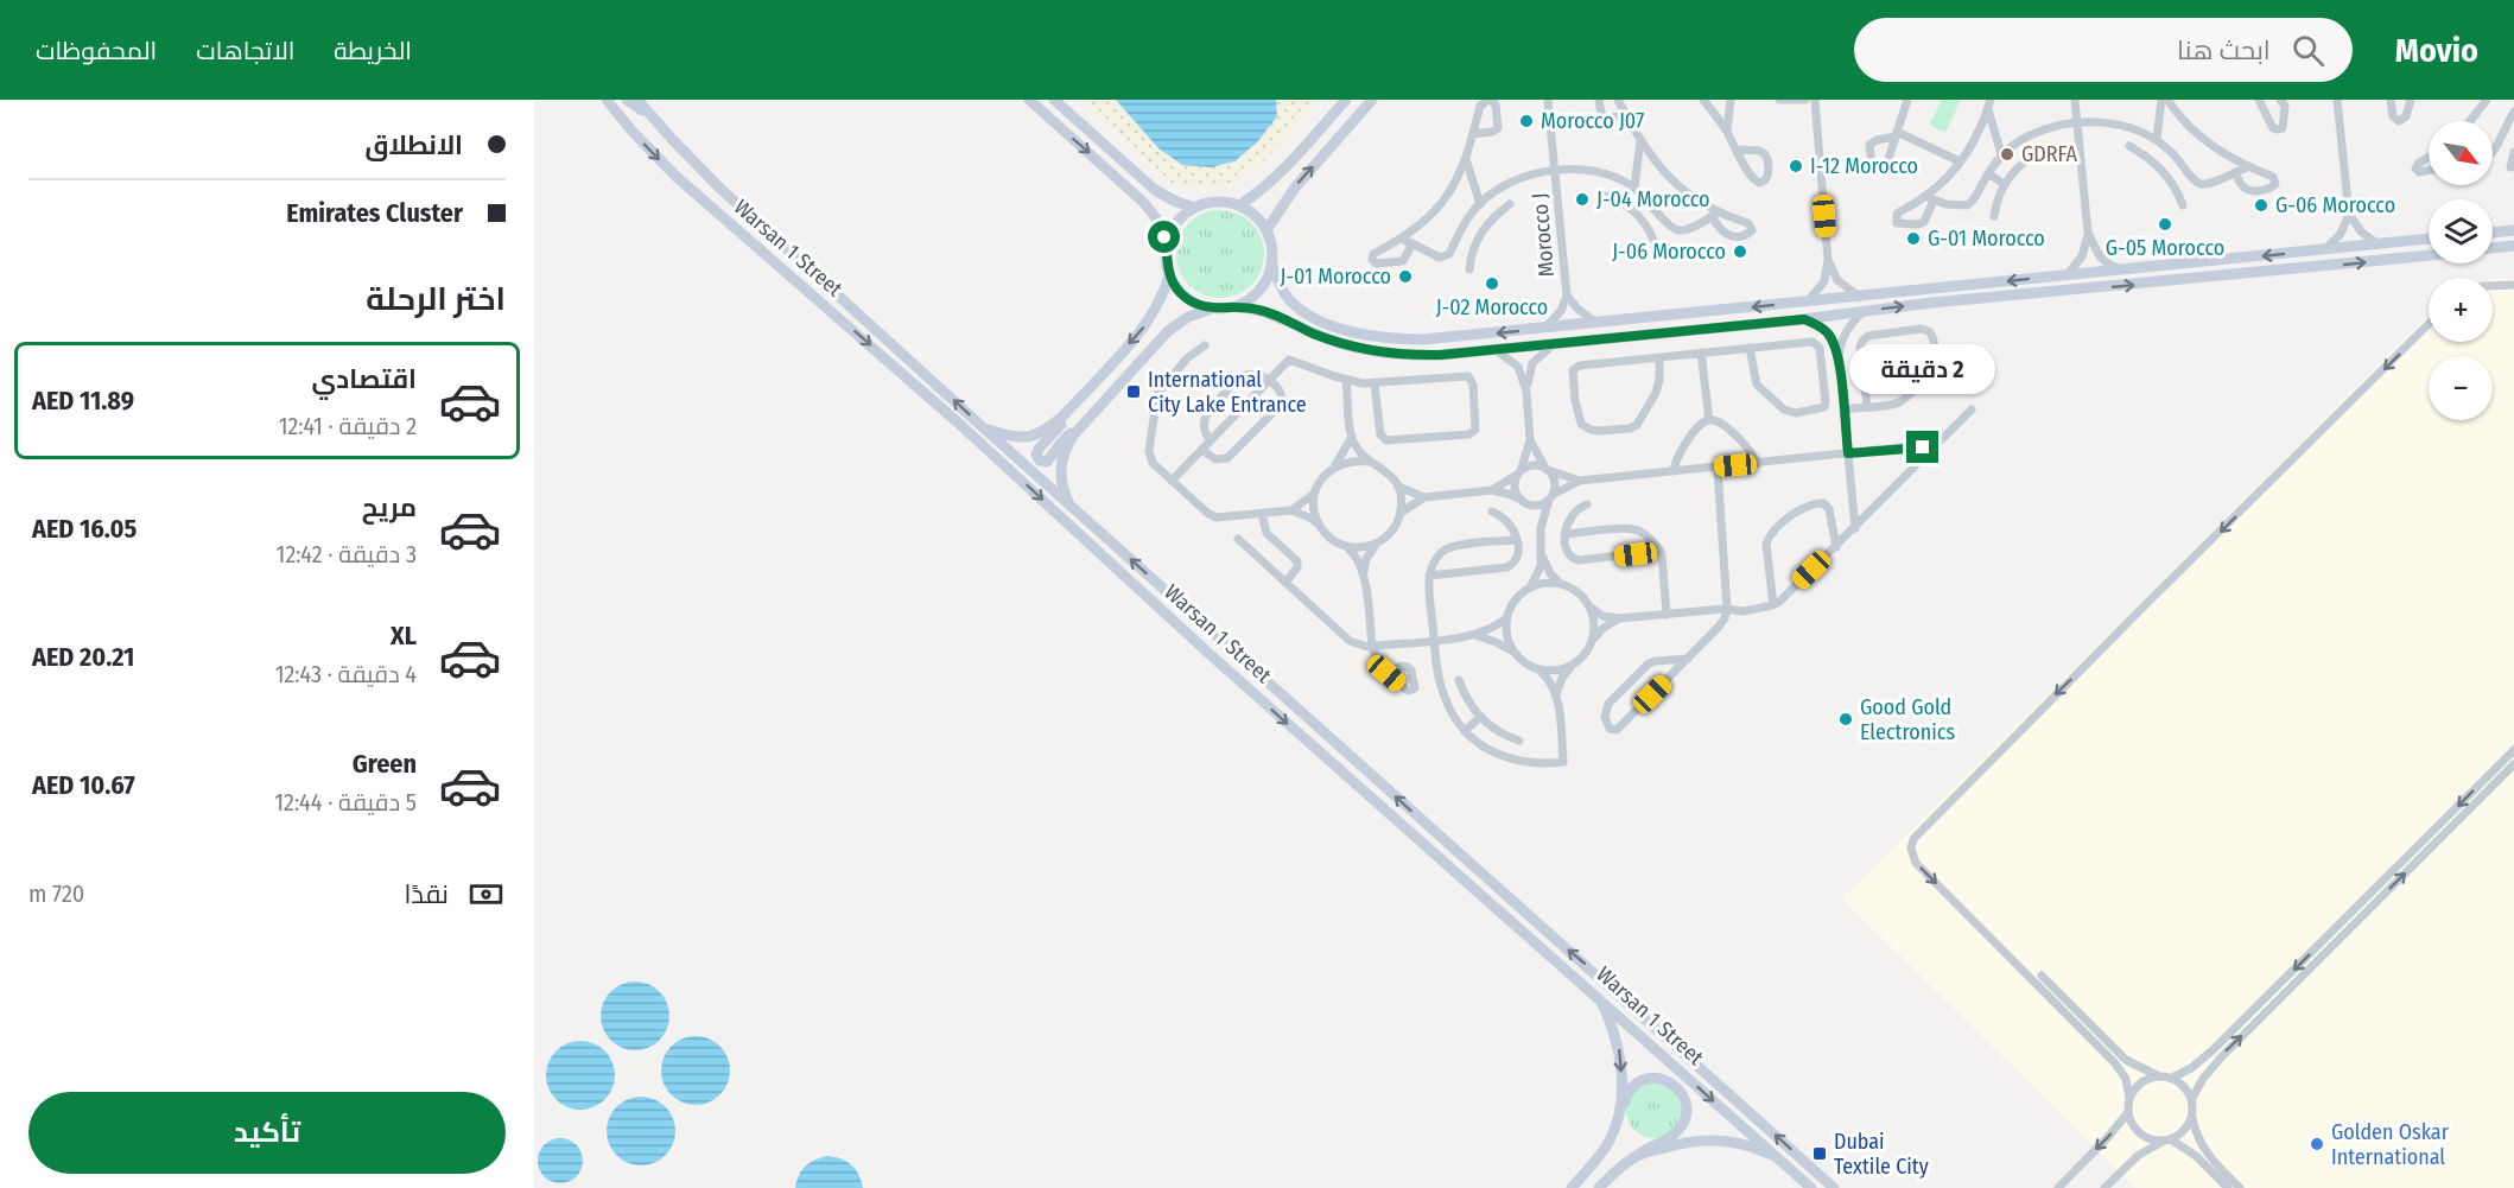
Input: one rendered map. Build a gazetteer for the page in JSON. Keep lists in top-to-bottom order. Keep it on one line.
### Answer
{"streets":{"street":["Morocco J","Warsan 1 Street"]},"places":{"other":["Morocco J07","GDRFA","I-12 Morocco","J-04 Morocco","G-06 Morocco","G-05 Morocco","G-01 Morocco","J-06 Morocco","J-01 Morocco","J-02 Morocco","Good Gold Electronics","Golden Oskar International"],"transit":["International City Lake Entrance","Dubai Textile City"]},"north":"bottom right","page":{"header":"Movio","search":"ابحث هنا","nav":["الخريطة","الاتجاهات","المحفوظات"],"banner":["الانطلاق","Emirates Cluster"],"map_buttons":["+","−"],"heading":"اختر الرحلة","list":[{"name":"اقتصادي","note":"2 دقيقة · 12:41","value":"AED 11.89"},{"name":"مريح","note":"3 دقيقة · 12:42","value":"AED 16.05"},{"name":"XL","note":"4 دقيقة · 12:43","value":"AED 20.21"},{"name":"Green","note":"5 دقيقة · 12:44","value":"AED 10.67"}],"bubble":"2 دقيقة","pay":["نقدًا","720 m"],"buttons":"تأكيد"}}
